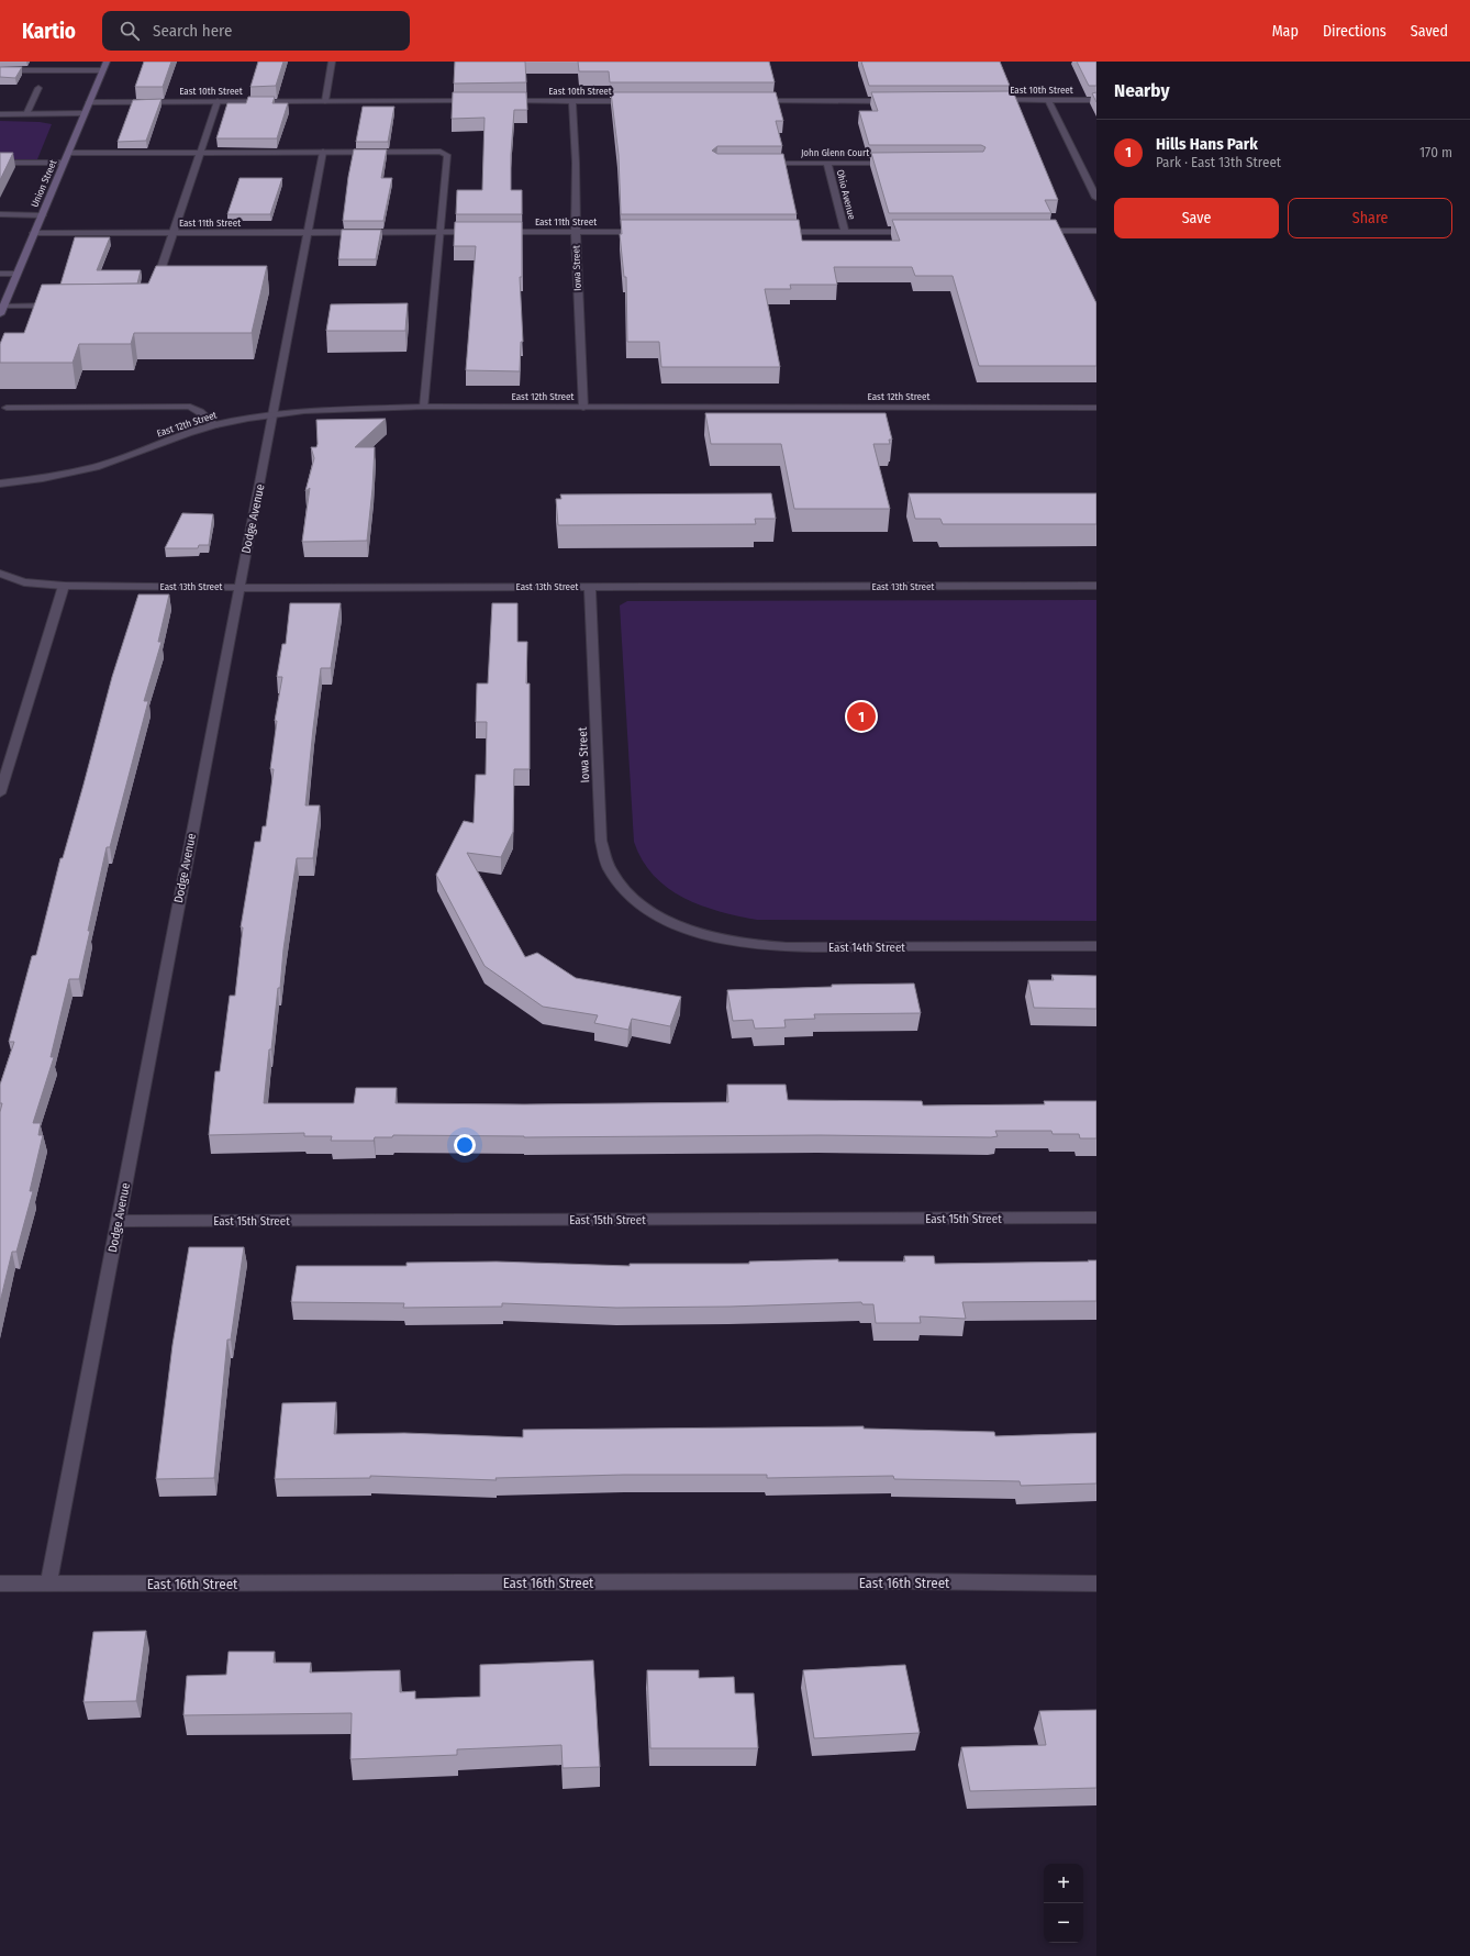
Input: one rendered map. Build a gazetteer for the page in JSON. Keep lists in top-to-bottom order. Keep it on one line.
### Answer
{"streets":{"main road":["Union Street"],"street":["East 10th Street","John Glenn Court","Ohio Avenue","East 11th Street","Iowa Street","East 12th Street","Dodge Avenue","East 13th Street","East 14th Street","East 15th Street","East 16th Street"]},"crossings":[["East 10th Street","Union Street"],["East 10th Street","Iowa Street"],["John Glenn Court","Ohio Avenue"],["Union Street","East 11th Street"],["East 11th Street","Iowa Street"],["East 11th Street","Dodge Avenue"],["Iowa Street","East 12th Street"],["Iowa Street","East 13th Street"],["Iowa Street","East 14th Street"],["East 12th Street","Dodge Avenue"],["Dodge Avenue","East 13th Street"],["Dodge Avenue","East 15th Street"],["Dodge Avenue","East 16th Street"]],"page":{"header":"Kartio","search":"Search here","nav":["Map","Directions","Saved"],"heading":"Nearby","list":[{"mark":"1","name":"Hills Hans Park","note":"Park · East 13th Street","value":"170 m"}],"buttons":["Save","Share"],"pins":"1","map_buttons":["+","−"]}}
